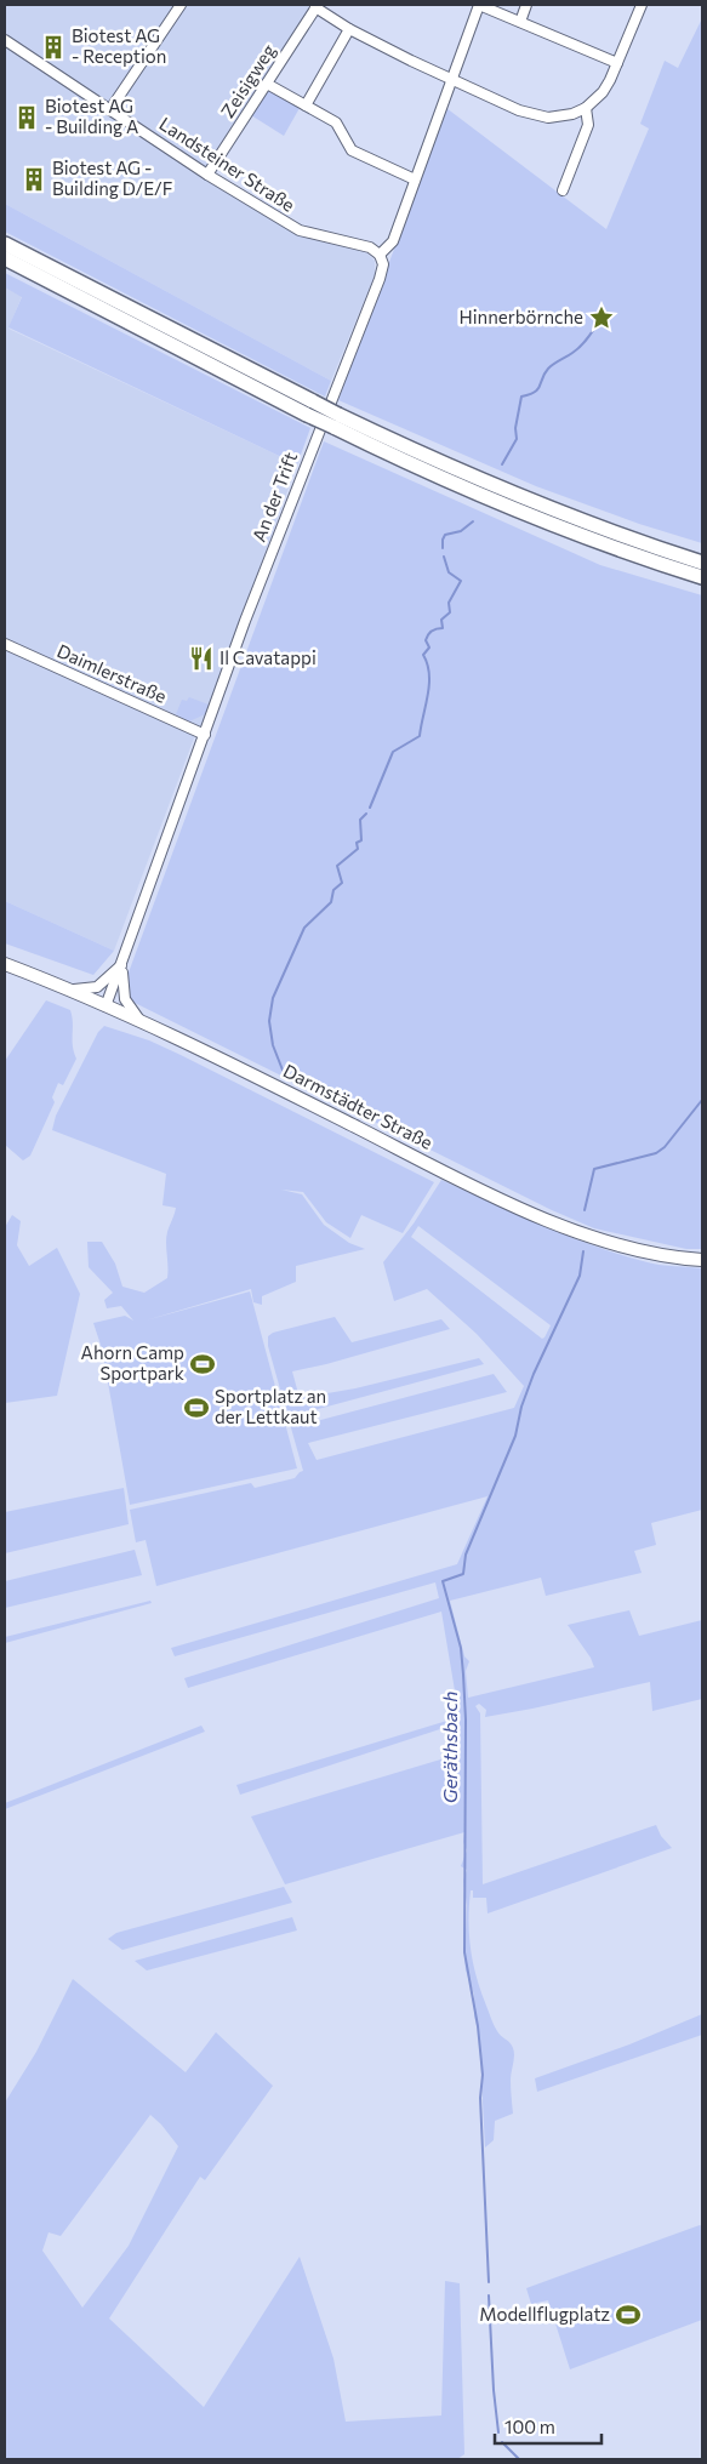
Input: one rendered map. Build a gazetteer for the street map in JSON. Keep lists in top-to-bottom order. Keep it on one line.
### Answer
{"streets":{"main road":["Darmstädter Straße"],"street":["Zeisigweg","Landsteiner Straße","An der Trift","Daimlerstraße"]},"crossings":[["Zeisigweg","Landsteiner Straße"],["Landsteiner Straße","An der Trift"],["An der Trift","Daimlerstraße"],["An der Trift","Darmstädter Straße"]],"water":["Geräthsbach"],"places":{"building":["Biotest AG - Reception","Biotest AG - Building A","Biotest AG - Building D/E/F"],"place":["Hinnerbörnche"],"restaurant":["Il Cavatappi"],"sports":["Ahorn Camp Sportpark","Sportplatz an der Lettkaut","Modellflugplatz"]},"scale_bar":"100 m"}
